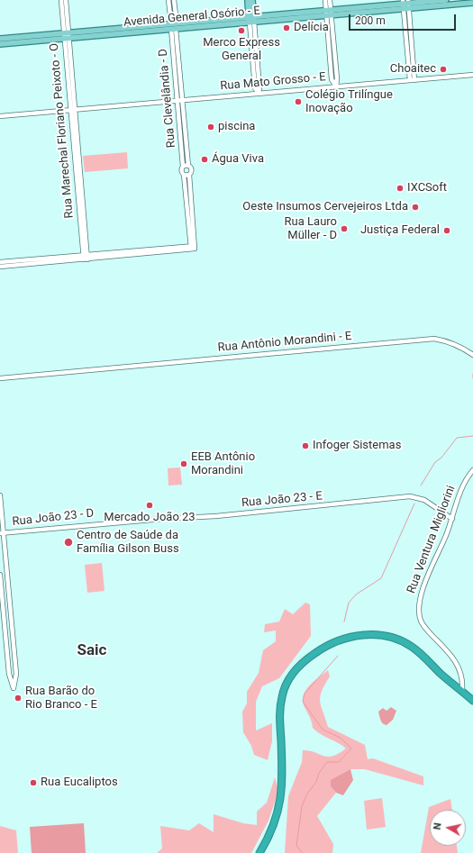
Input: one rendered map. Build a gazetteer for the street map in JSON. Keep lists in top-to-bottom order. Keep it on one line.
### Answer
{"streets":{"main road":["Avenida General Osório - E"],"street":["Rua Mato Grosso - E","Rua Clevelândia - D","Rua Marechal Floriano Peixoto - O","Rua Antônio Morandini - E","Rua João 23 - E","Rua João 23 - D","Rua Ventura Migliorini"]},"crossings":[["Avenida General Osório - E","Rua Clevelândia - D"],["Avenida General Osório - E","Rua Marechal Floriano Peixoto - O"],["Rua Mato Grosso - E","Rua Clevelândia - D"],["Rua Mato Grosso - E","Rua Marechal Floriano Peixoto - O"],["Rua João 23 - E","Rua João 23 - D"],["Rua João 23 - E","Rua Ventura Migliorini"]],"districts":["Saic"],"places":["Delícia","Merco Express General","Choaitec","Colégio Trilíngue Inovação","piscina","Água Viva","IXCSoft","Oeste Insumos Cervejeiros Ltda","Rua Lauro Müller - D","Justiça Federal","Infoger Sistemas","EEB Antônio Morandini","Mercado João 23","Centro de Saúde da Família Gilson Buss","Rua Barão do Rio Branco - E","Rua Eucaliptos"],"scale_bar":"200 m","north":"left"}
